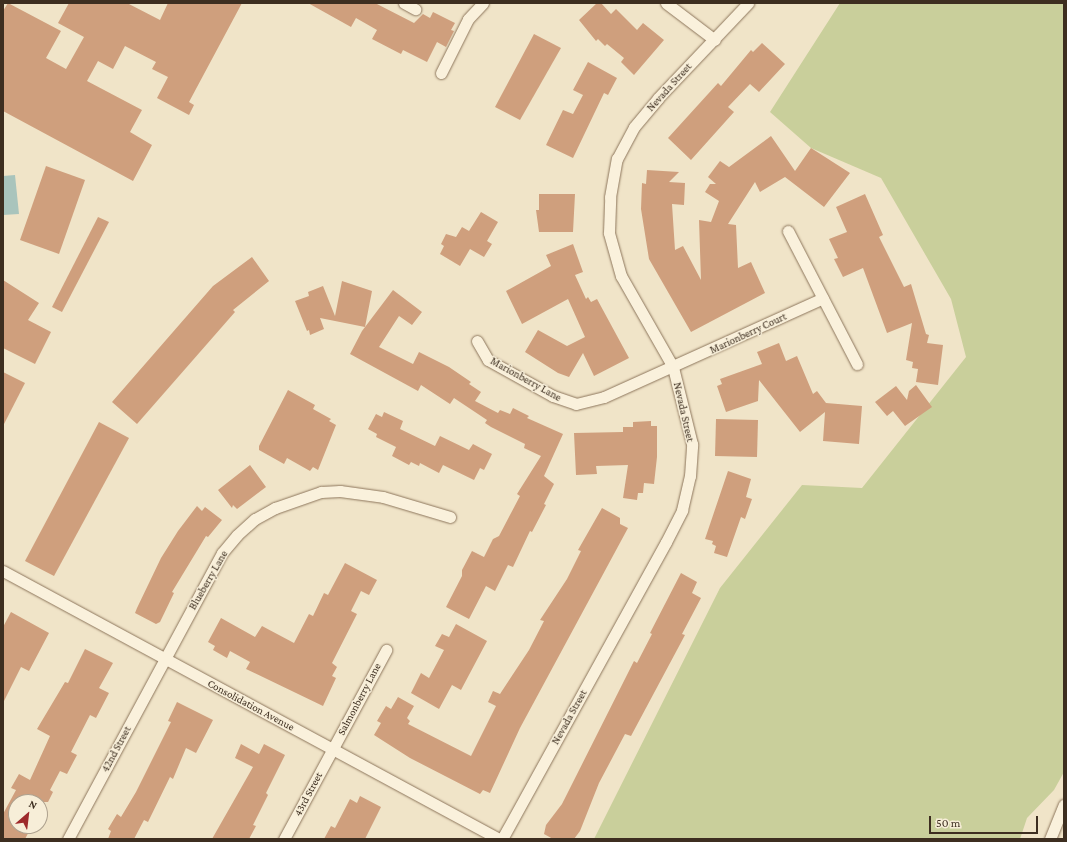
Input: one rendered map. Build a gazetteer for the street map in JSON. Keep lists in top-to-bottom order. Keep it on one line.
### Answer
{"streets":{"street":["Nevada Street","Marionberry Court","Marionberry Lane","Blueberry Lane","Salmonberry Lane","Consolidation Avenue","42nd Street","43rd Street"]},"crossings":[["Nevada Street","Marionberry Court"],["Nevada Street","Marionberry Lane"],["Marionberry Court","Marionberry Lane"],["Blueberry Lane","Consolidation Avenue"],["Blueberry Lane","42nd Street"],["Salmonberry Lane","Consolidation Avenue"],["Salmonberry Lane","43rd Street"],["Consolidation Avenue","42nd Street"],["Consolidation Avenue","43rd Street"]],"scale_bar":"50 m","north":"top right"}
